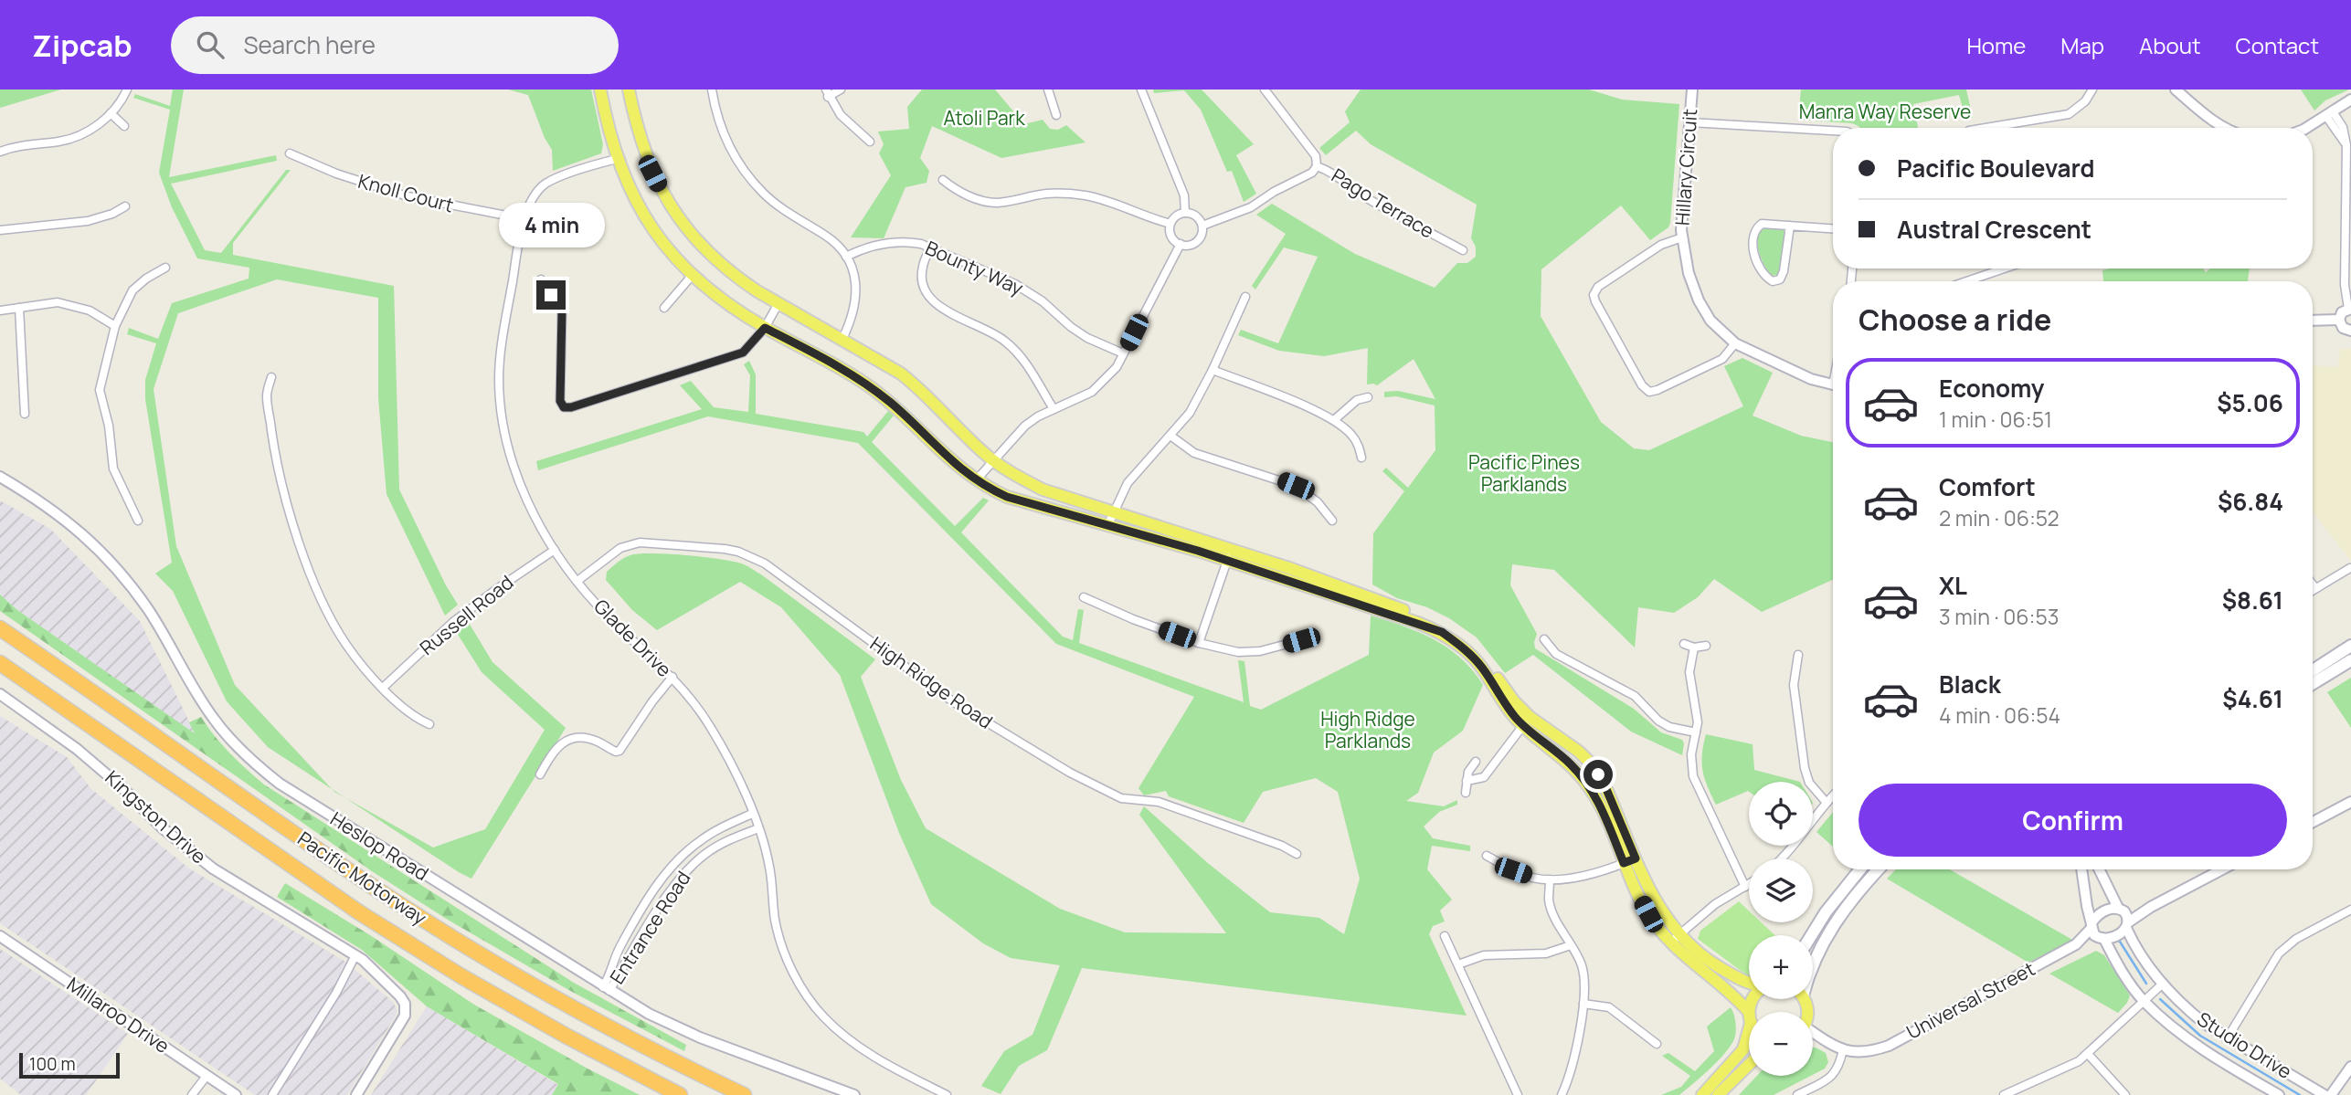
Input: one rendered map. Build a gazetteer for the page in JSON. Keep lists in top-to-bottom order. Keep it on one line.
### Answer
{"streets":{"highway":["Pacific Motorway"],"street":["Hillary Circuit","Knoll Court","Pago Terrace","Bounty Way","Russell Road","Glade Drive","High Ridge Road","Kingston Drive","Heslop Road","Entrance Road","Universal Street","Millaroo Drive","Studio Drive"]},"crossings":[["Knoll Court","Glade Drive"],["Russell Road","Glade Drive"],["Glade Drive","High Ridge Road"],["Glade Drive","Entrance Road"],["Heslop Road","Entrance Road"],["Universal Street","Studio Drive"]],"parks":["Manra Way Reserve","Atoli Park","Pacific Pines Parklands","High Ridge Parklands"],"scale_bar":"100 m","page":{"header":"Zipcab","search":"Search here","nav":["Home","Map","About","Contact"],"banner":["Pacific Boulevard","Austral Crescent"],"bubble":"4 min","heading":"Choose a ride","list":[{"name":"Economy","note":"1 min · 06:51","value":"$5.06"},{"name":"Comfort","note":"2 min · 06:52","value":"$6.84"},{"name":"XL","note":"3 min · 06:53","value":"$8.61"},{"name":"Black","note":"4 min · 06:54","value":"$4.61"}],"buttons":"Confirm","map_buttons":["+","−"],"scale":"100 m"}}
